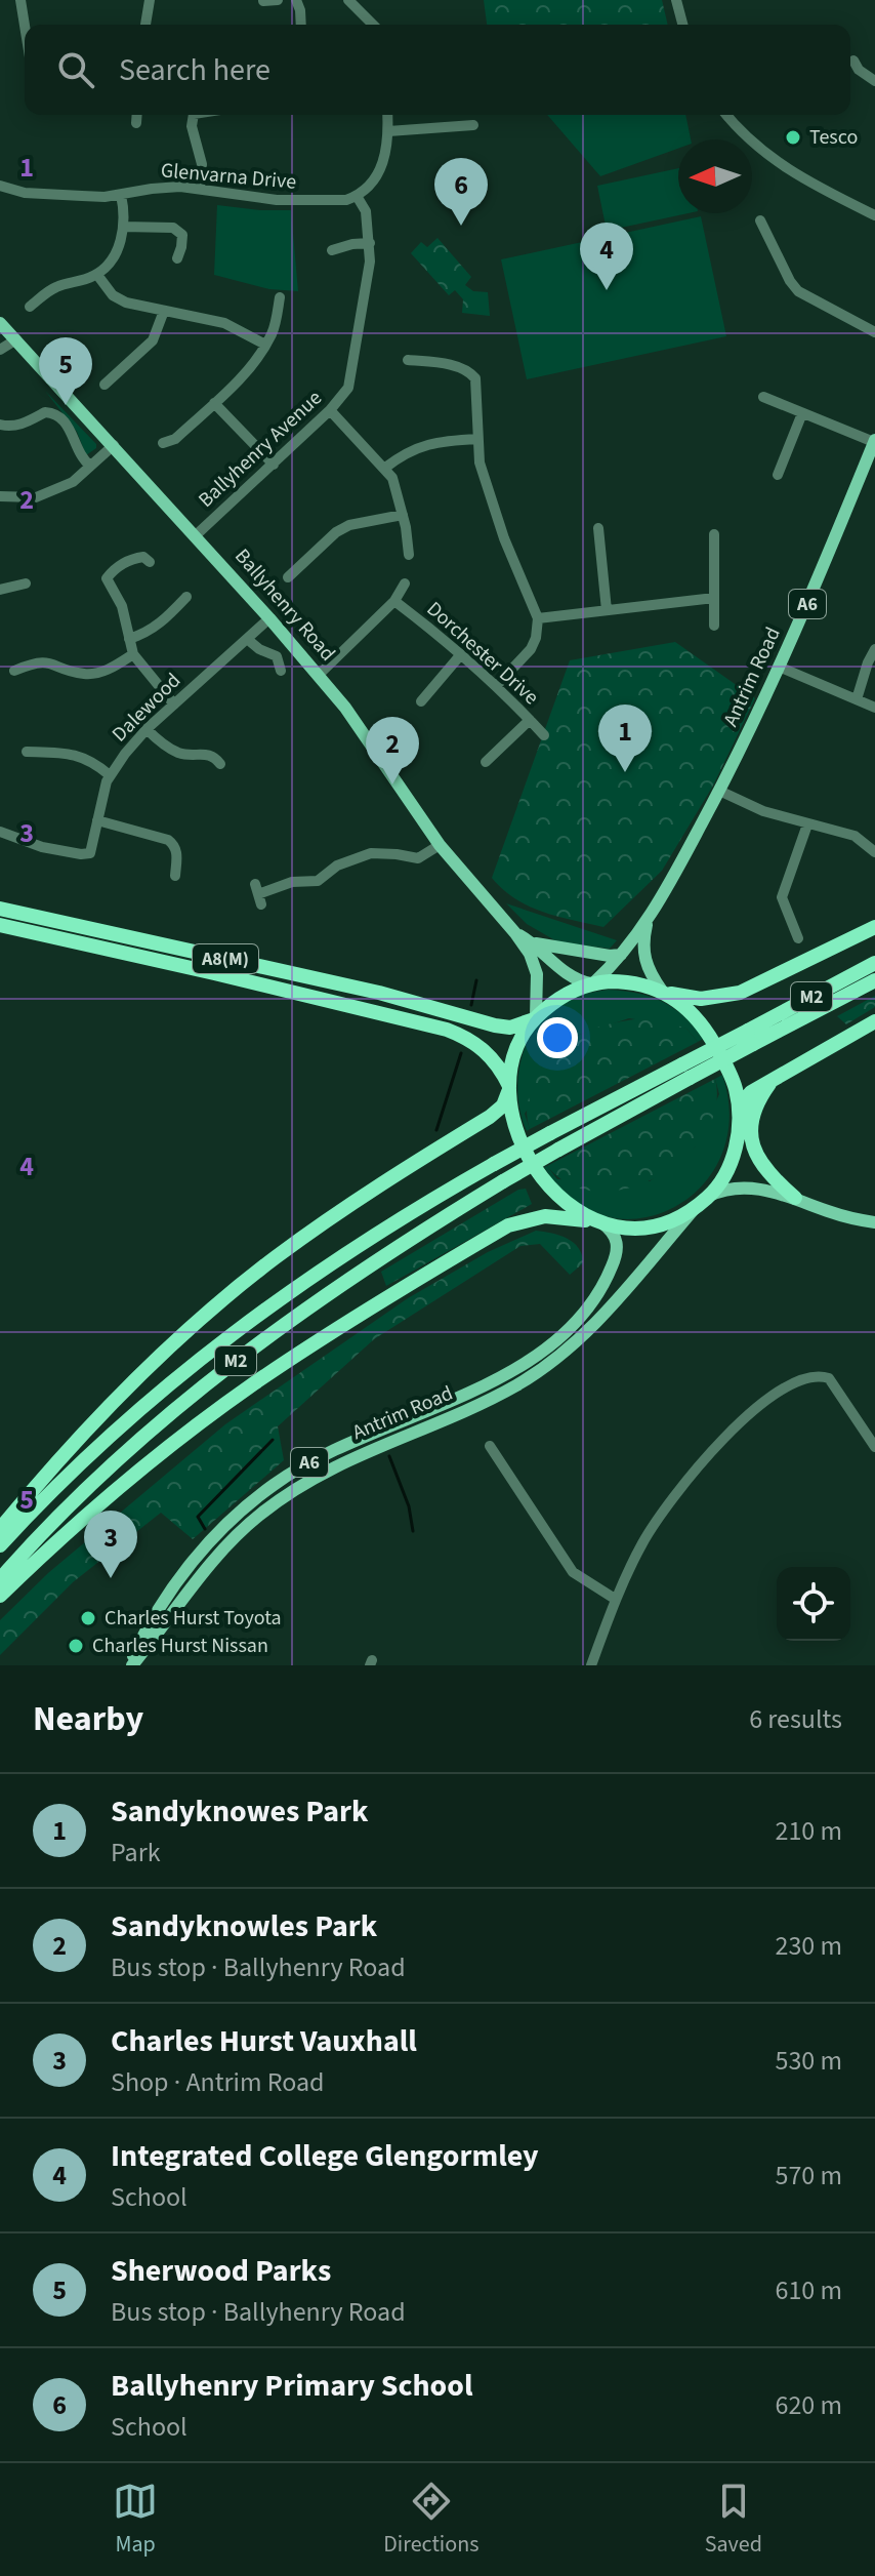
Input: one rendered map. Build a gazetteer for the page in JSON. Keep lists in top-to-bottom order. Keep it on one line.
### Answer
{"streets":{"highway":["A6","A8(M)","M2"],"main road":["Ballyhenry Road","Antrim Road"],"street":["Glenvarna Drive","Ballyhenry Avenue","Dorchester Drive","Dalewood"]},"crossings":[["Glenvarna Drive","Ballyhenry Avenue"],["Ballyhenry Avenue","Ballyhenry Road"],["A6","Ballyhenry Road"],["A6","Antrim Road"],["A6","A8(M)"],["Ballyhenry Road","Dorchester Drive"],["Ballyhenry Road","Antrim Road"],["Ballyhenry Road","Dalewood"],["Ballyhenry Road","A8(M)"],["Antrim Road","A8(M)"]],"places":["Tesco","Charles Hurst Toyota","Charles Hurst Nissan"],"north":"left","page":{"search":"Search here","pins":["6","4","5","1","2","3"],"heading":["Nearby","6 results"],"list":[{"mark":"1","name":"Sandyknowes Park","note":"Park","value":"210 m"},{"mark":"2","name":"Sandyknowles Park","note":"Bus stop · Ballyhenry Road","value":"230 m"},{"mark":"3","name":"Charles Hurst Vauxhall","note":"Shop · Antrim Road","value":"530 m"},{"mark":"4","name":"Integrated College Glengormley","note":"School","value":"570 m"},{"mark":"5","name":"Sherwood Parks","note":"Bus stop · Ballyhenry Road","value":"610 m"},{"mark":"6","name":"Ballyhenry Primary School","note":"School","value":"620 m"}],"nav":["Map","Directions","Saved"]},"grid":{"rows":["1","2","3","4","5"]}}
